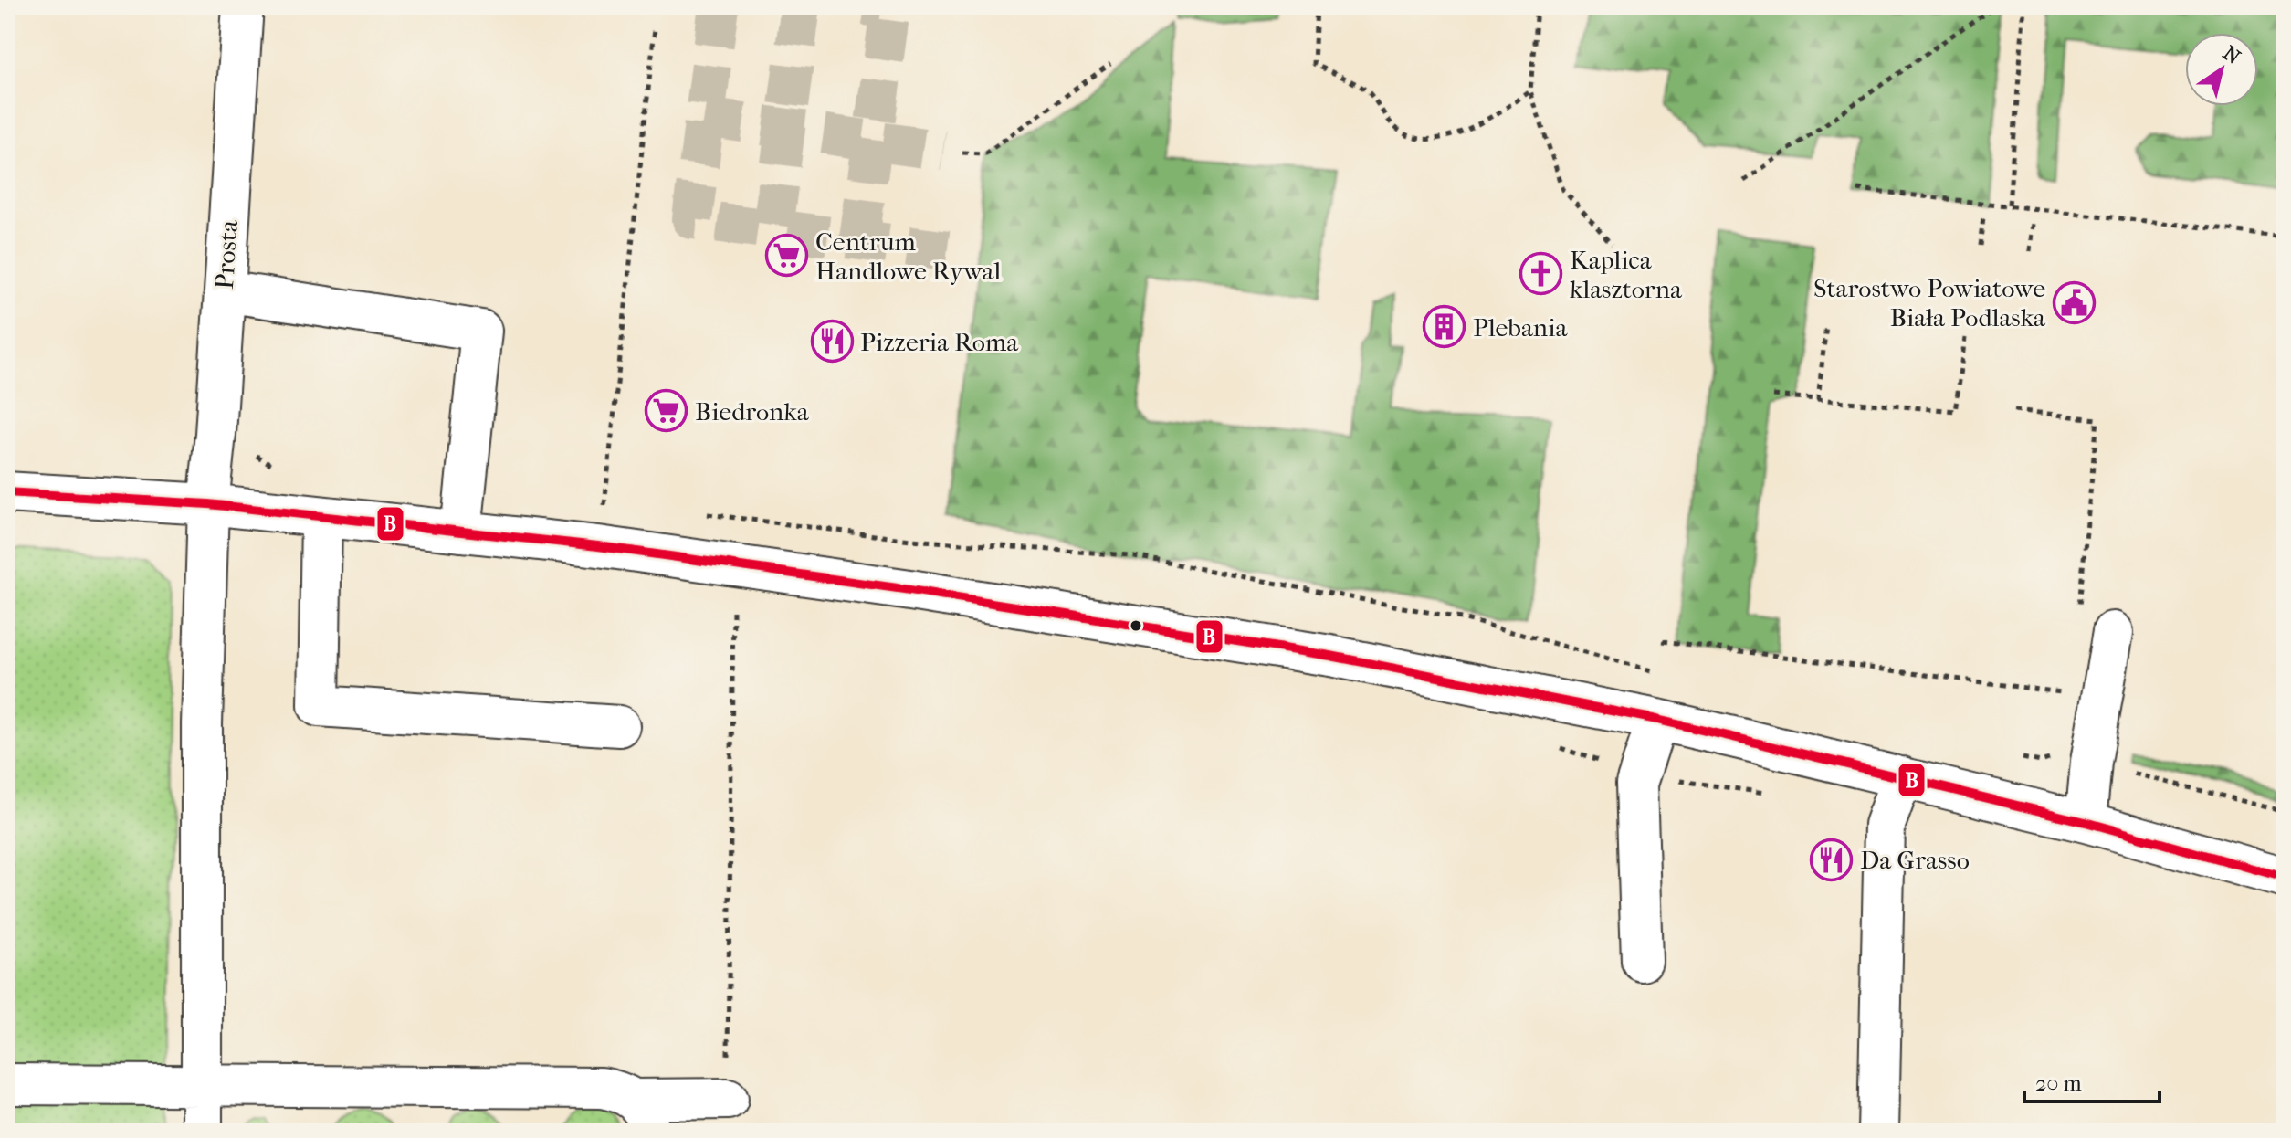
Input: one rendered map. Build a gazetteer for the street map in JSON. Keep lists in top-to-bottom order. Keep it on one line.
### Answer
{"streets":{"street":["Prosta"]},"places":{"supermarket":["Centrum Handlowe Rywal","Biedronka"],"church":["Kaplica klasztorna"],"public building":["Starostwo Powiatowe Biała Podlaska"],"building":["Plebania"],"restaurant":["Pizzeria Roma","Da Grasso"]},"lines":["transit line B"],"scale_bar":"20 m","north":"top right"}
